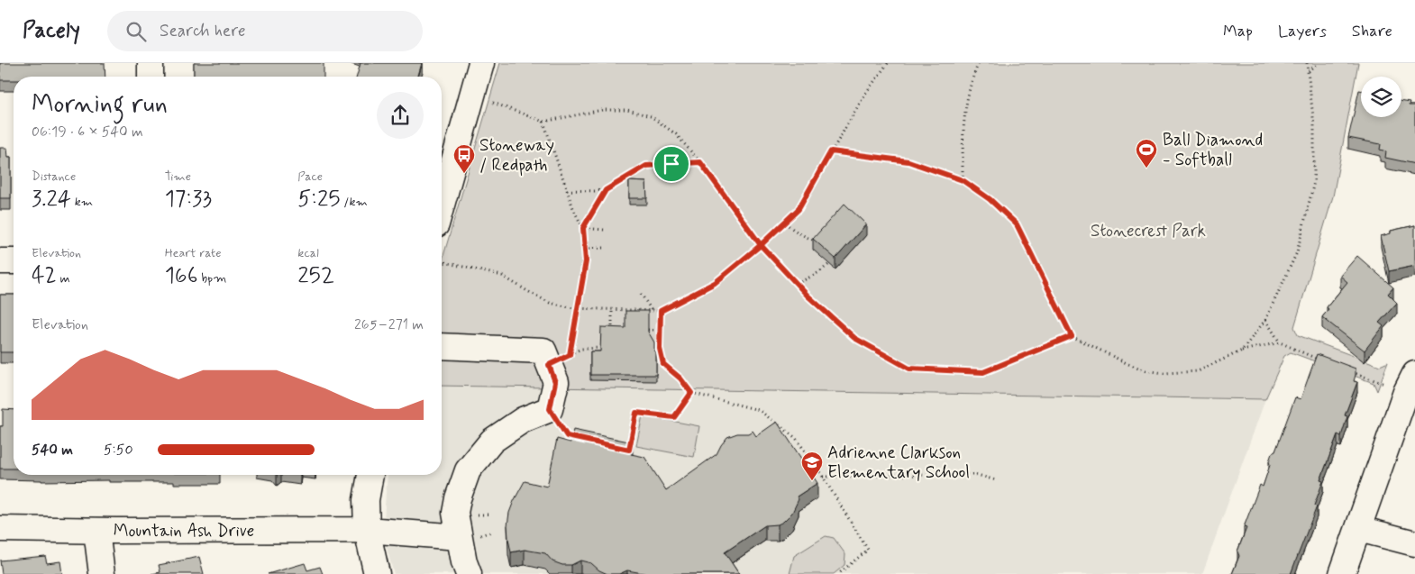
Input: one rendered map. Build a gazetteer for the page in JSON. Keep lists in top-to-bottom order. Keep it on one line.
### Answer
{"streets":{"street":["Mountain Ash Drive"]},"parks":["Stonecrest Park"],"places":{"sports":["Ball Diamond - Softball"],"bus stop":["Stoneway / Redpath"],"school or university":["Adrienne Clarkson Elementary School"]},"page":{"header":"Pacely","search":"Search here","nav":["Map","Layers","Share"],"heading":["Morning run","06:19 · 6 × 540 m"],"stats":[["Distance","3.24 km"],["Time","17:33"],["Pace","5:25 /km"],["Elevation","42 m"],["Heart rate","166 bpm"],["kcal","252"]],"chart":["Elevation","265–271 m"],"list":[{"name":"540 m","note":"5:50"}]}}
